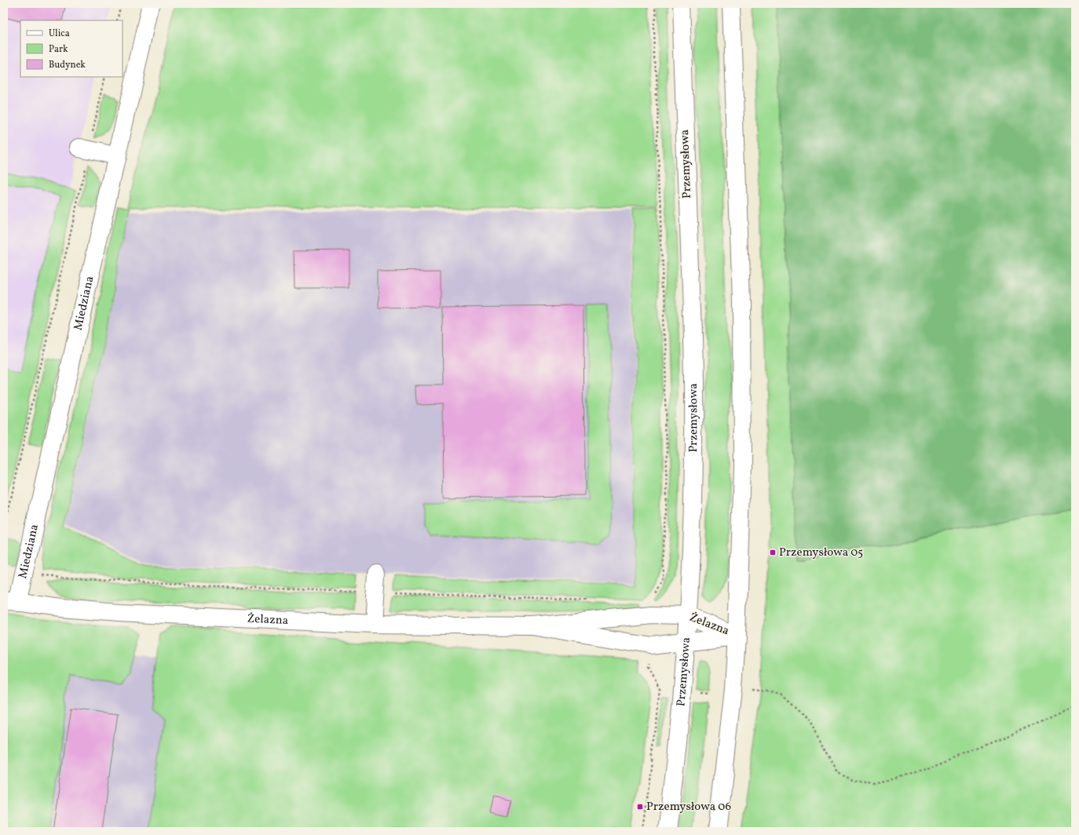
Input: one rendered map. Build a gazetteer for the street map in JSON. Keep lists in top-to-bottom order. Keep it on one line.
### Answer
{"streets":{"main road":["Przemysłowa","Miedziana","Żelazna"]},"crossings":[["Przemysłowa","Żelazna"],["Miedziana","Żelazna"]],"places":{"transit":["Przemysłowa 05","Przemysłowa 06"]},"legend":["Ulica","Park","Budynek"]}
